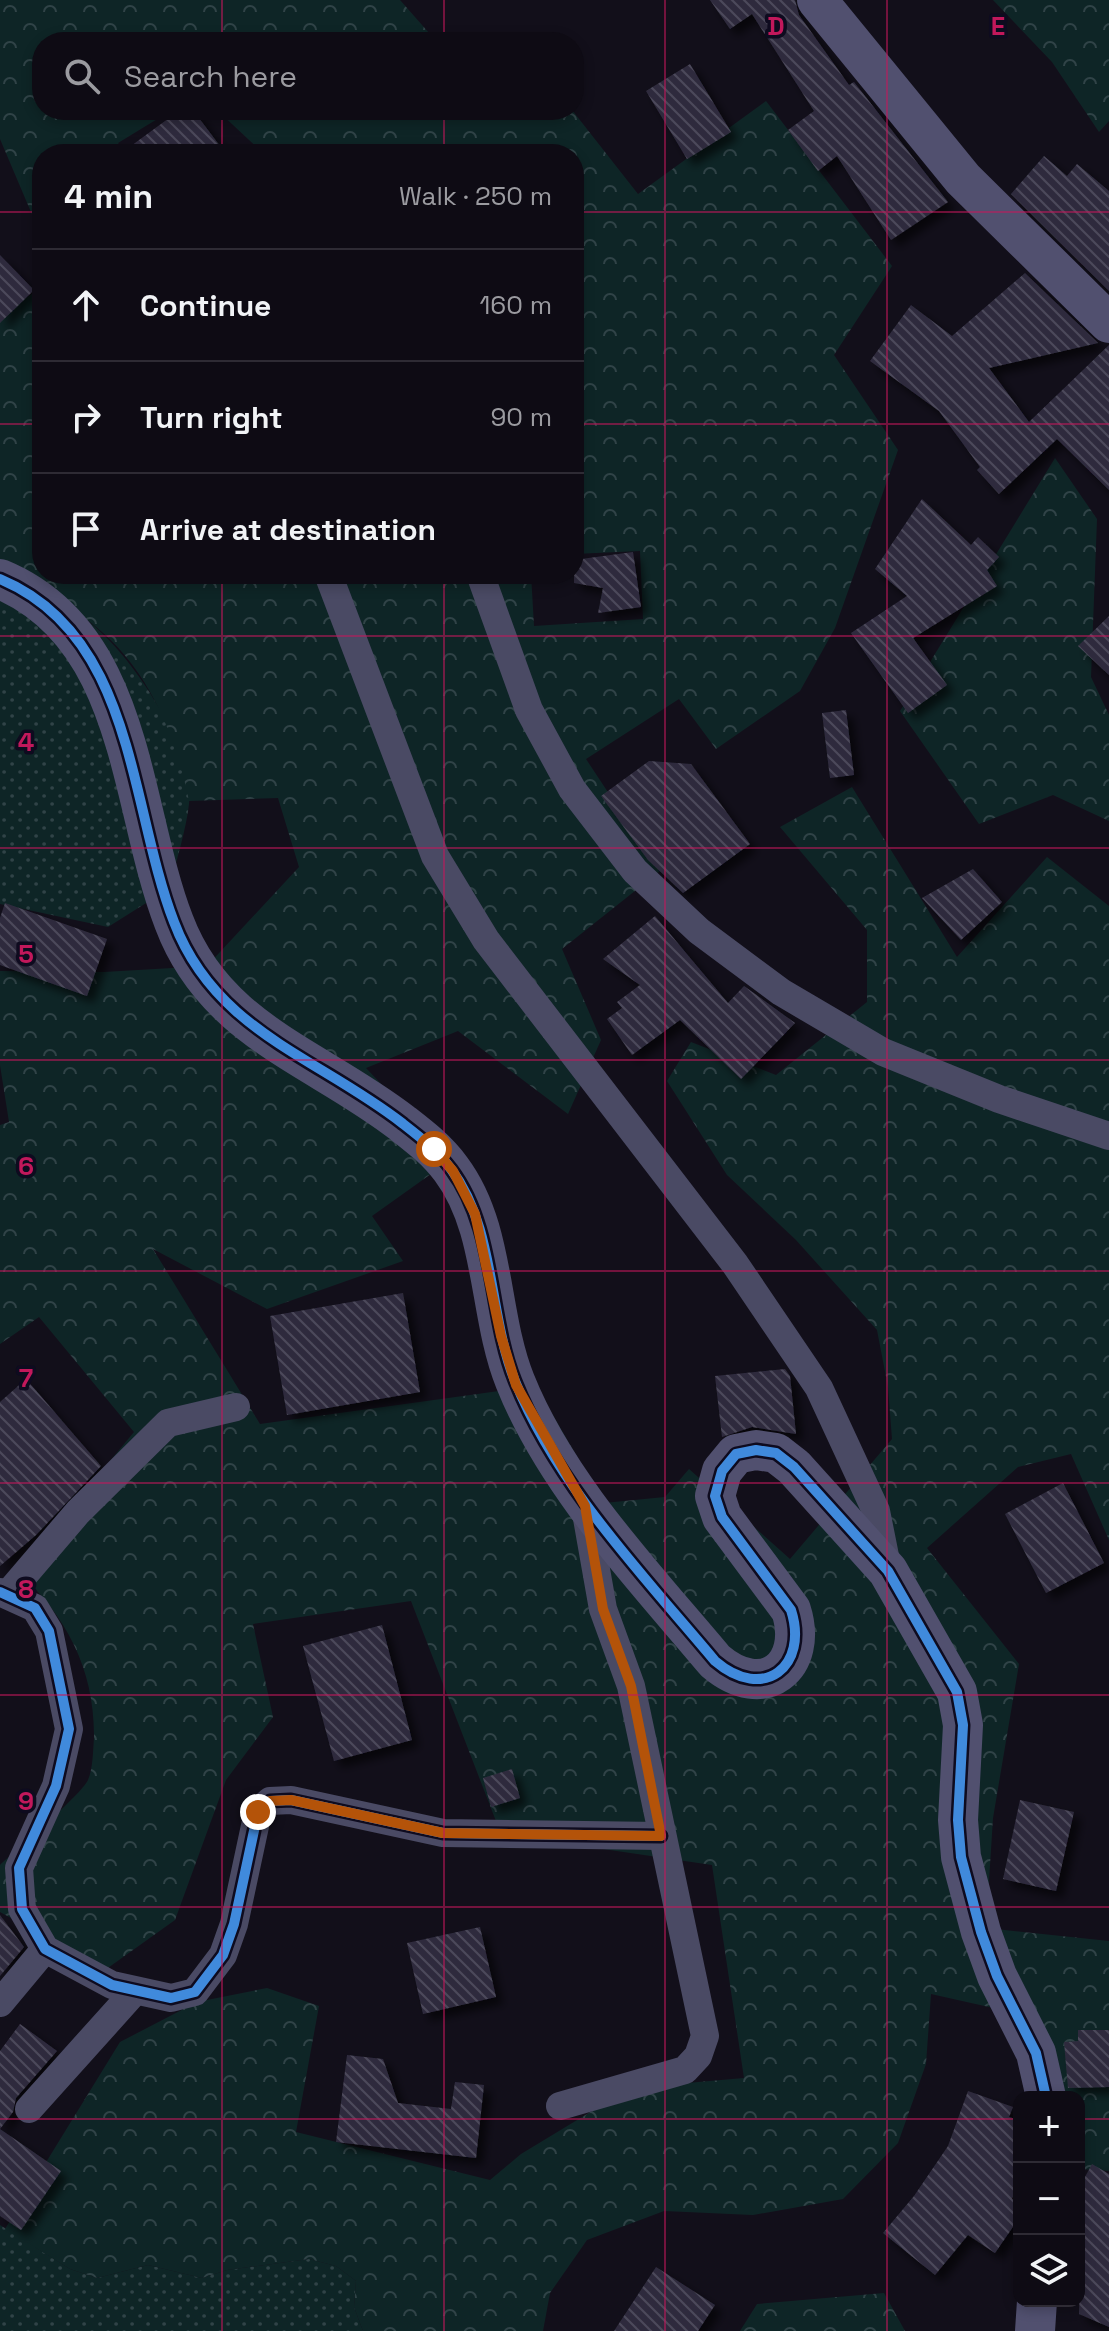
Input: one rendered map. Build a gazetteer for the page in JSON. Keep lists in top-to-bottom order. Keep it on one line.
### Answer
{"page":{"search":"Search here","heading":["4 min","Walk · 250 m"],"list":[["Continue","160 m"],["Turn right","90 m"],"Arrive at destination"],"map_buttons":["+","−"]},"grid":{"columns":["D","E"],"rows":["4","5","6","7","8","9"]}}
